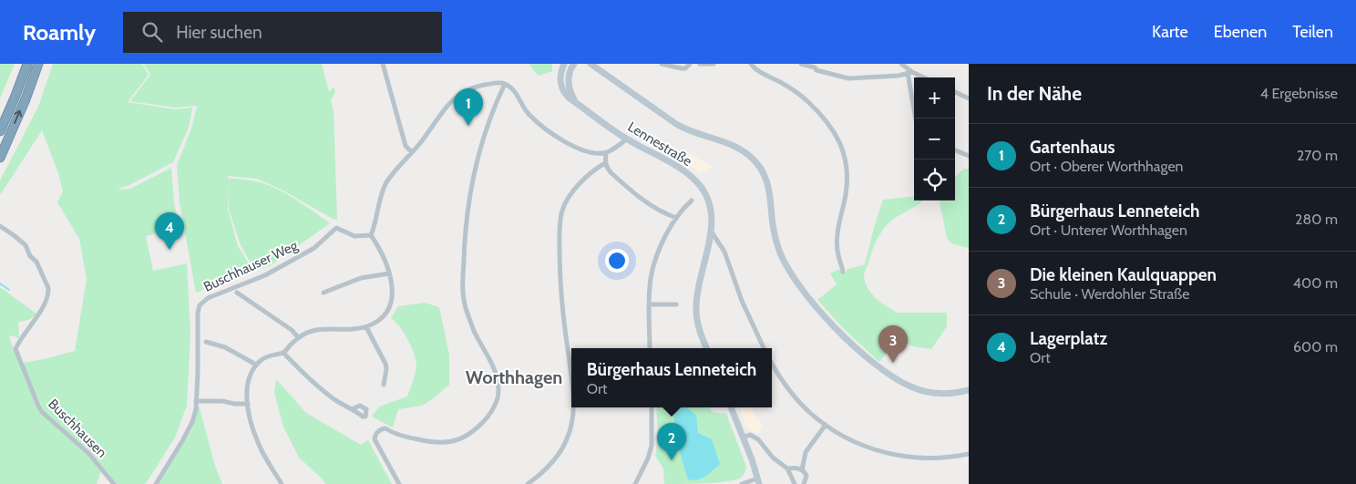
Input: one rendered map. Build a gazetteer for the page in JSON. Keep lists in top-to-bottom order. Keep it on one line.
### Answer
{"streets":{"street":["Lennestraße","Buschhauser Weg","Buschhausen"]},"districts":["Worthhagen"],"page":{"header":"Roamly","search":"Hier suchen","nav":["Karte","Ebenen","Teilen"],"heading":["In der Nähe","4 Ergebnisse"],"map_buttons":["+","−"],"pins":["1","4","3","2"],"list":[{"mark":"1","name":"Gartenhaus","note":"Ort · Oberer Worthhagen","value":"270 m"},{"mark":"2","name":"Bürgerhaus Lenneteich","note":"Ort · Unterer Worthhagen","value":"280 m"},{"mark":"3","name":"Die kleinen Kaulquappen","note":"Schule · Werdohler Straße","value":"400 m"},{"mark":"4","name":"Lagerplatz","note":"Ort","value":"600 m"}],"popup":["Bürgerhaus Lenneteich","Ort"]}}
